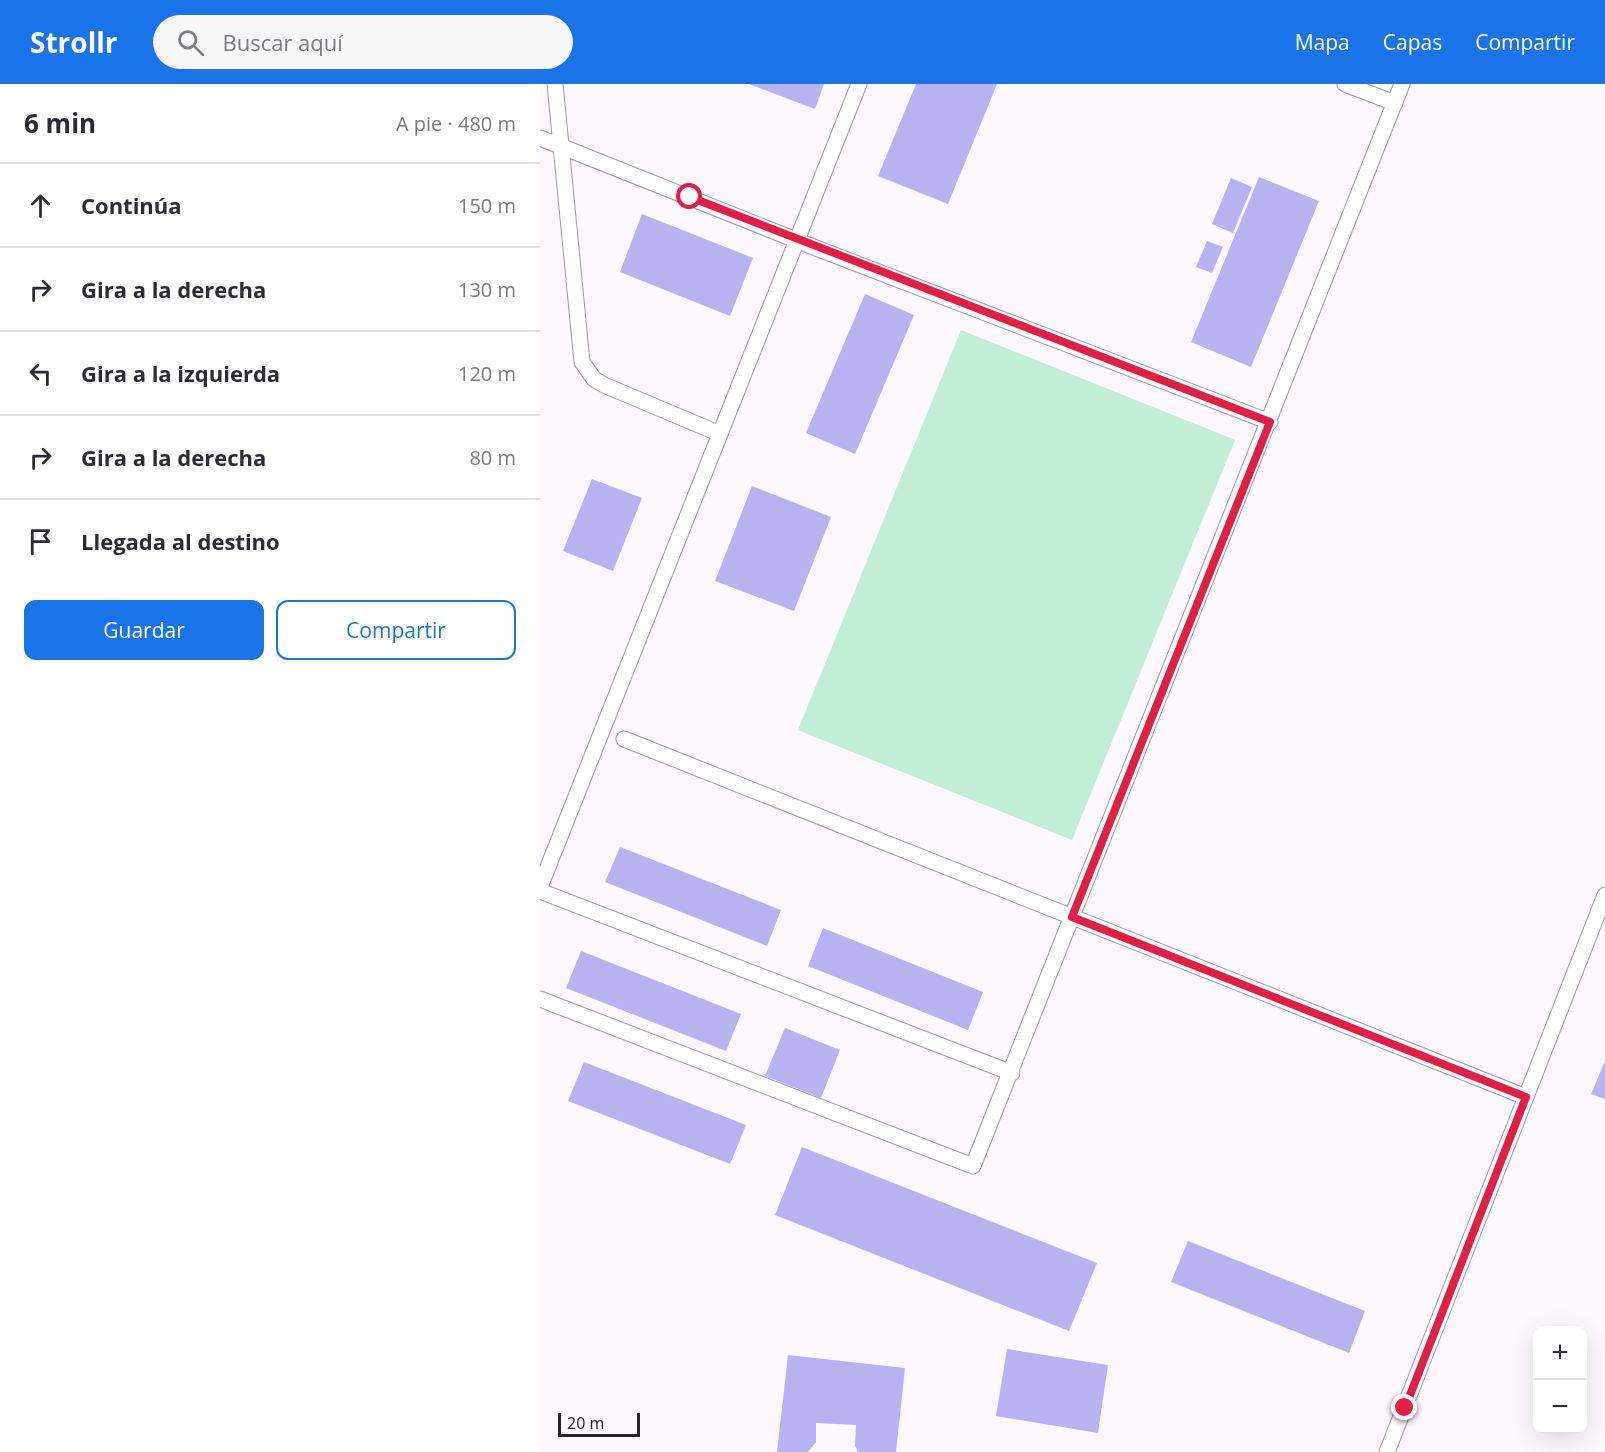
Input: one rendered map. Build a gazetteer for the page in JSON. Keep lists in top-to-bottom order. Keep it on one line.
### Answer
{"scale_bar":"20 m","page":{"header":"Strollr","search":"Buscar aquí","nav":["Mapa","Capas","Compartir"],"heading":["6 min","A pie · 480 m"],"list":[["Continúa","150 m"],["Gira a la derecha","130 m"],["Gira a la izquierda","120 m"],["Gira a la derecha","80 m"],"Llegada al destino"],"buttons":["Guardar","Compartir"],"map_buttons":["+","−"],"scale":"20 m"}}
